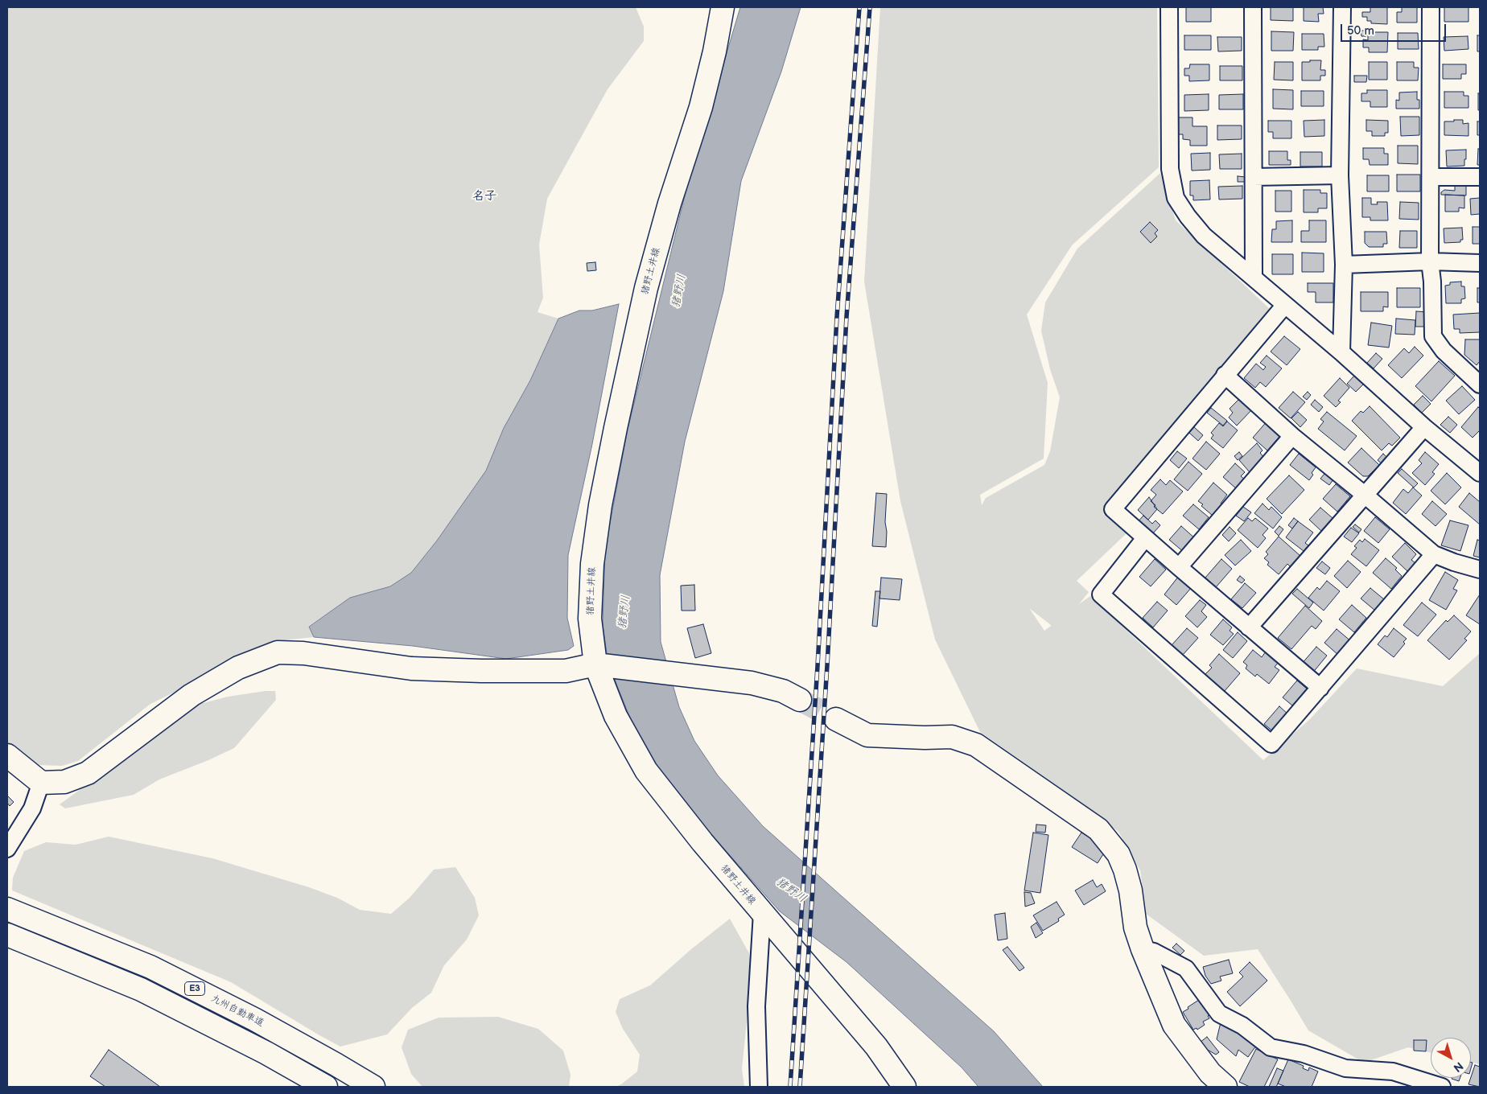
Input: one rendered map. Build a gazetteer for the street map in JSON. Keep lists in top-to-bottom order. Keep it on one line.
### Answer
{"streets":{"main road":["猪野土井線","E3","九州自動車道"]},"districts":["名子"],"water":["猪野川"],"scale_bar":"50 m","north":"bottom right"}
